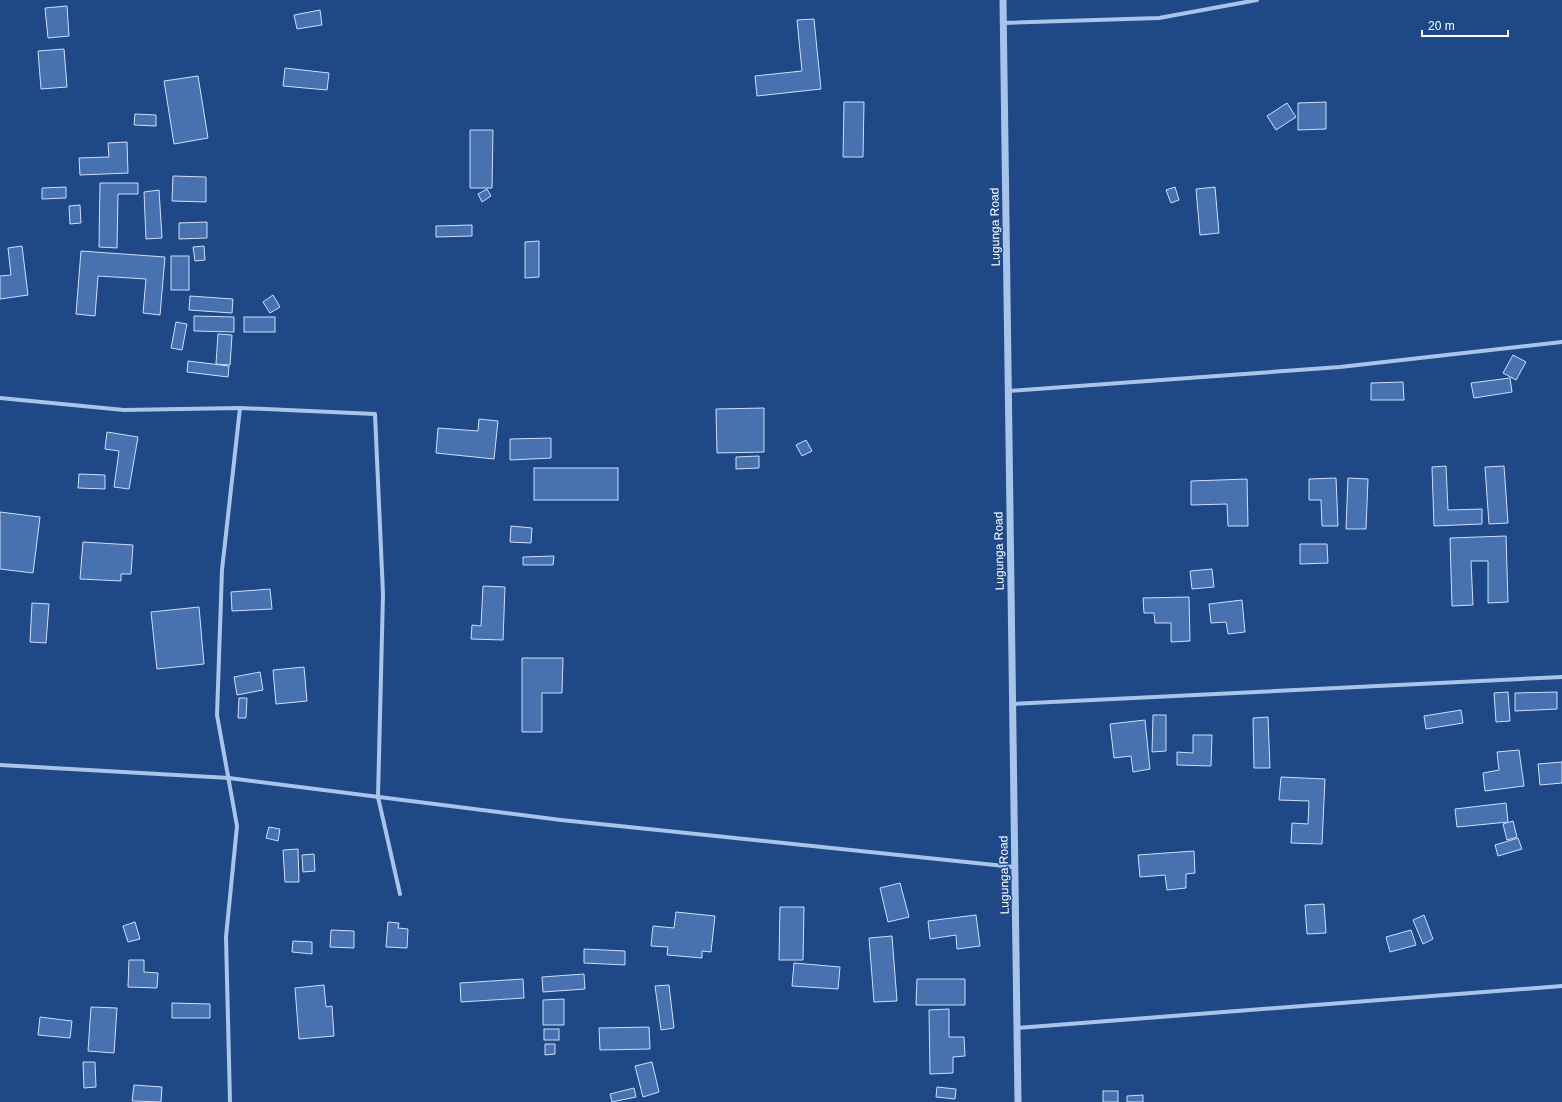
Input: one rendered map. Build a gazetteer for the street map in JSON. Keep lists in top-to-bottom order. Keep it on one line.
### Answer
{"streets":{"street":["Lugunga Road"]},"scale_bar":"20 m"}
